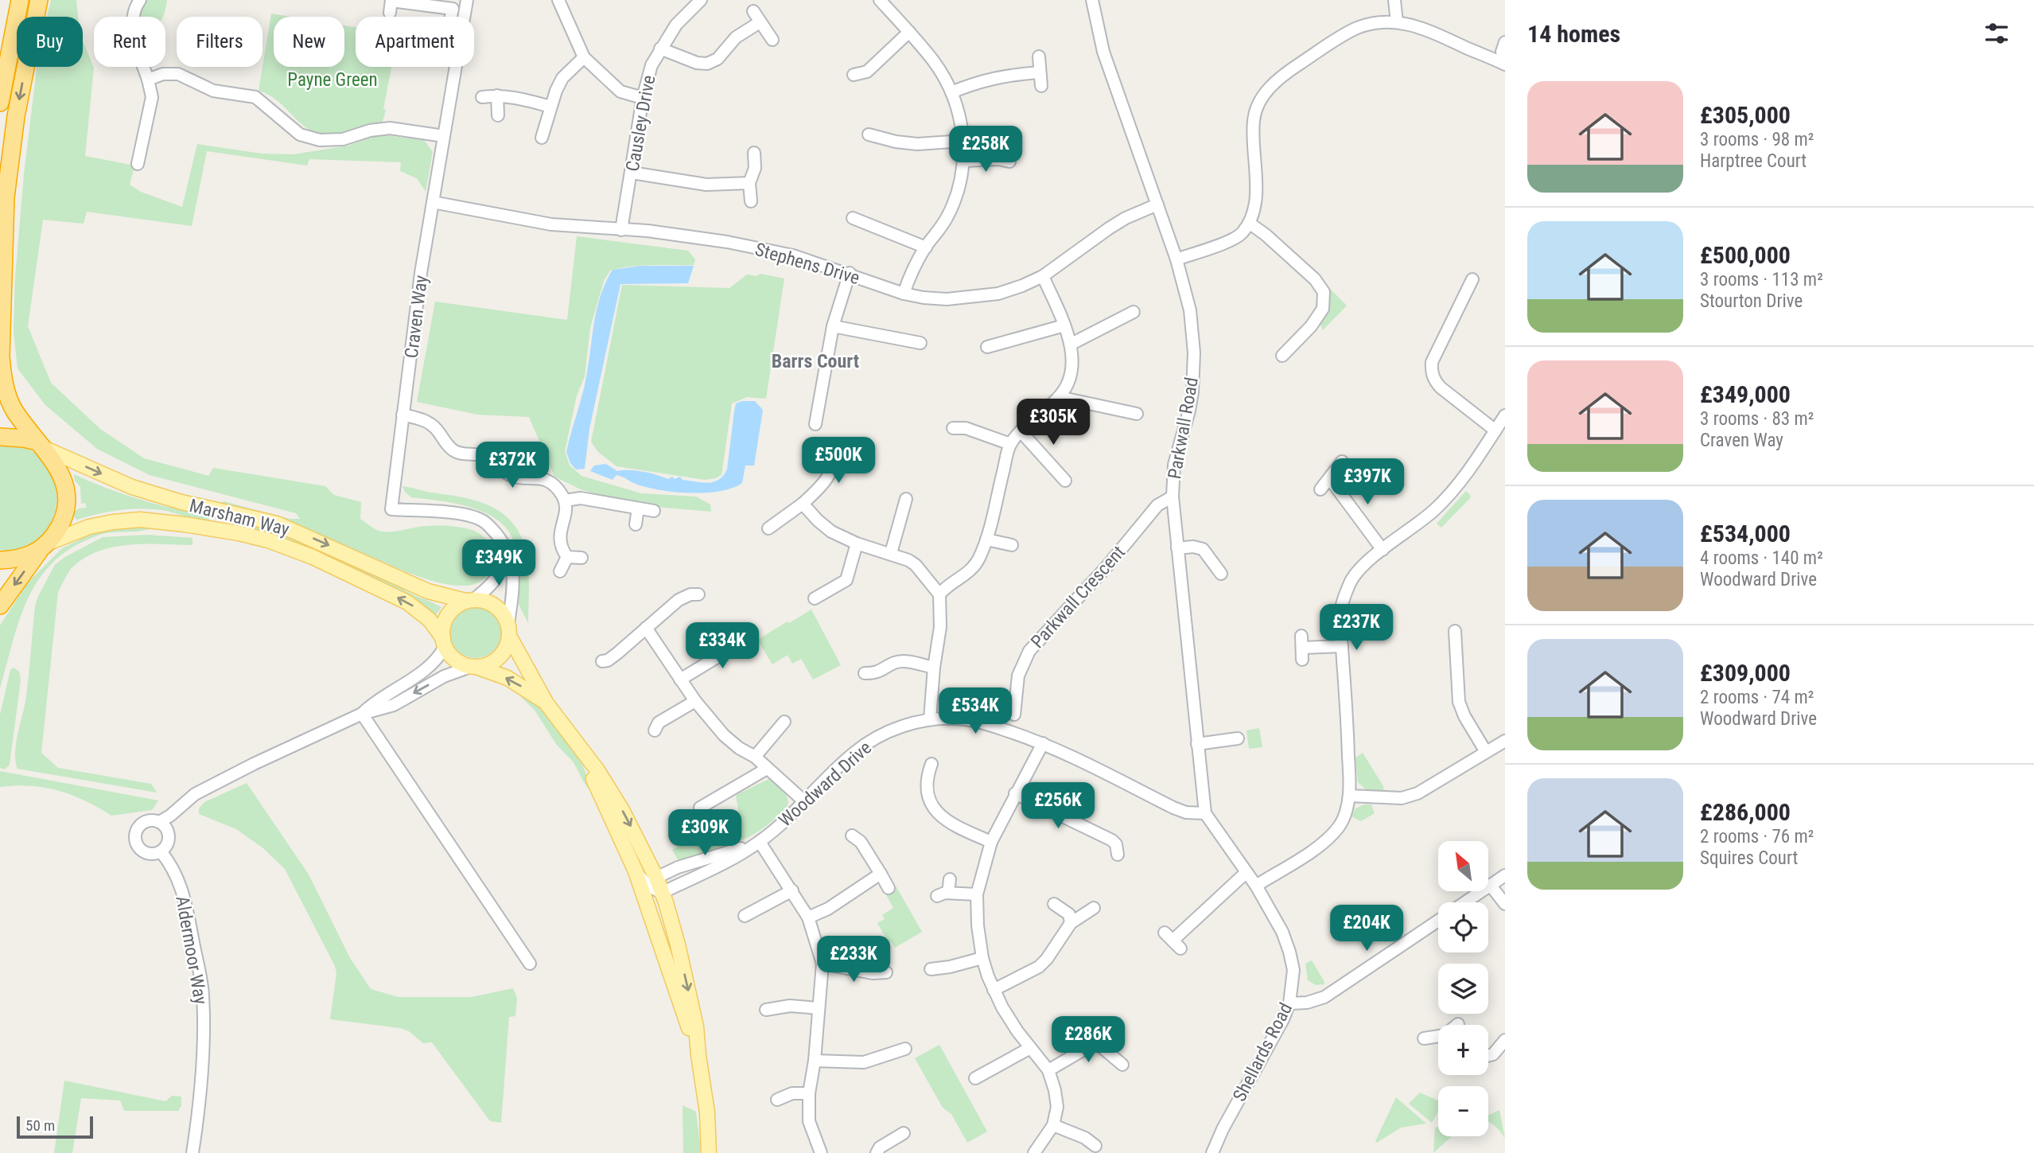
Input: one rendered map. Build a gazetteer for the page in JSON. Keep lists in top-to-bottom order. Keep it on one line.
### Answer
{"streets":{"main road":["Marsham Way"],"street":["Causley Drive","Stephens Drive","Craven Way","Parkwall Road","Parkwall Crescent","Woodward Drive","Aldermoor Way","Shellards Road"]},"crossings":[["Causley Drive","Stephens Drive"],["Stephens Drive","Craven Way"],["Stephens Drive","Parkwall Road"],["Craven Way","Marsham Way"],["Parkwall Road","Parkwall Crescent"],["Parkwall Road","Woodward Drive"],["Parkwall Road","Shellards Road"]],"districts":["Barrs Court"],"parks":["Payne Green"],"scale_bar":"50 m","north":"top left","page":{"heading":"14 homes","chip":["Buy","Rent","Filters","New","Apartment"],"list":[{"name":"£305,000","note":"3 rooms · 98 m² · Harptree Court"},{"name":"£500,000","note":"3 rooms · 113 m² · Stourton Drive"},{"name":"£349,000","note":"3 rooms · 83 m² · Craven Way"},{"name":"£534,000","note":"4 rooms · 140 m² · Woodward Drive"},{"name":"£309,000","note":"2 rooms · 74 m² · Woodward Drive"},{"name":"£286,000","note":"2 rooms · 76 m² · Squires Court"}],"price":["£258K","£305K","£500K","£372K","£397K","£349K","£237K","£334K","£534K","£256K","£309K","£204K","£233K","£286K"],"map_buttons":["+","−"],"scale":"50 m"}}
